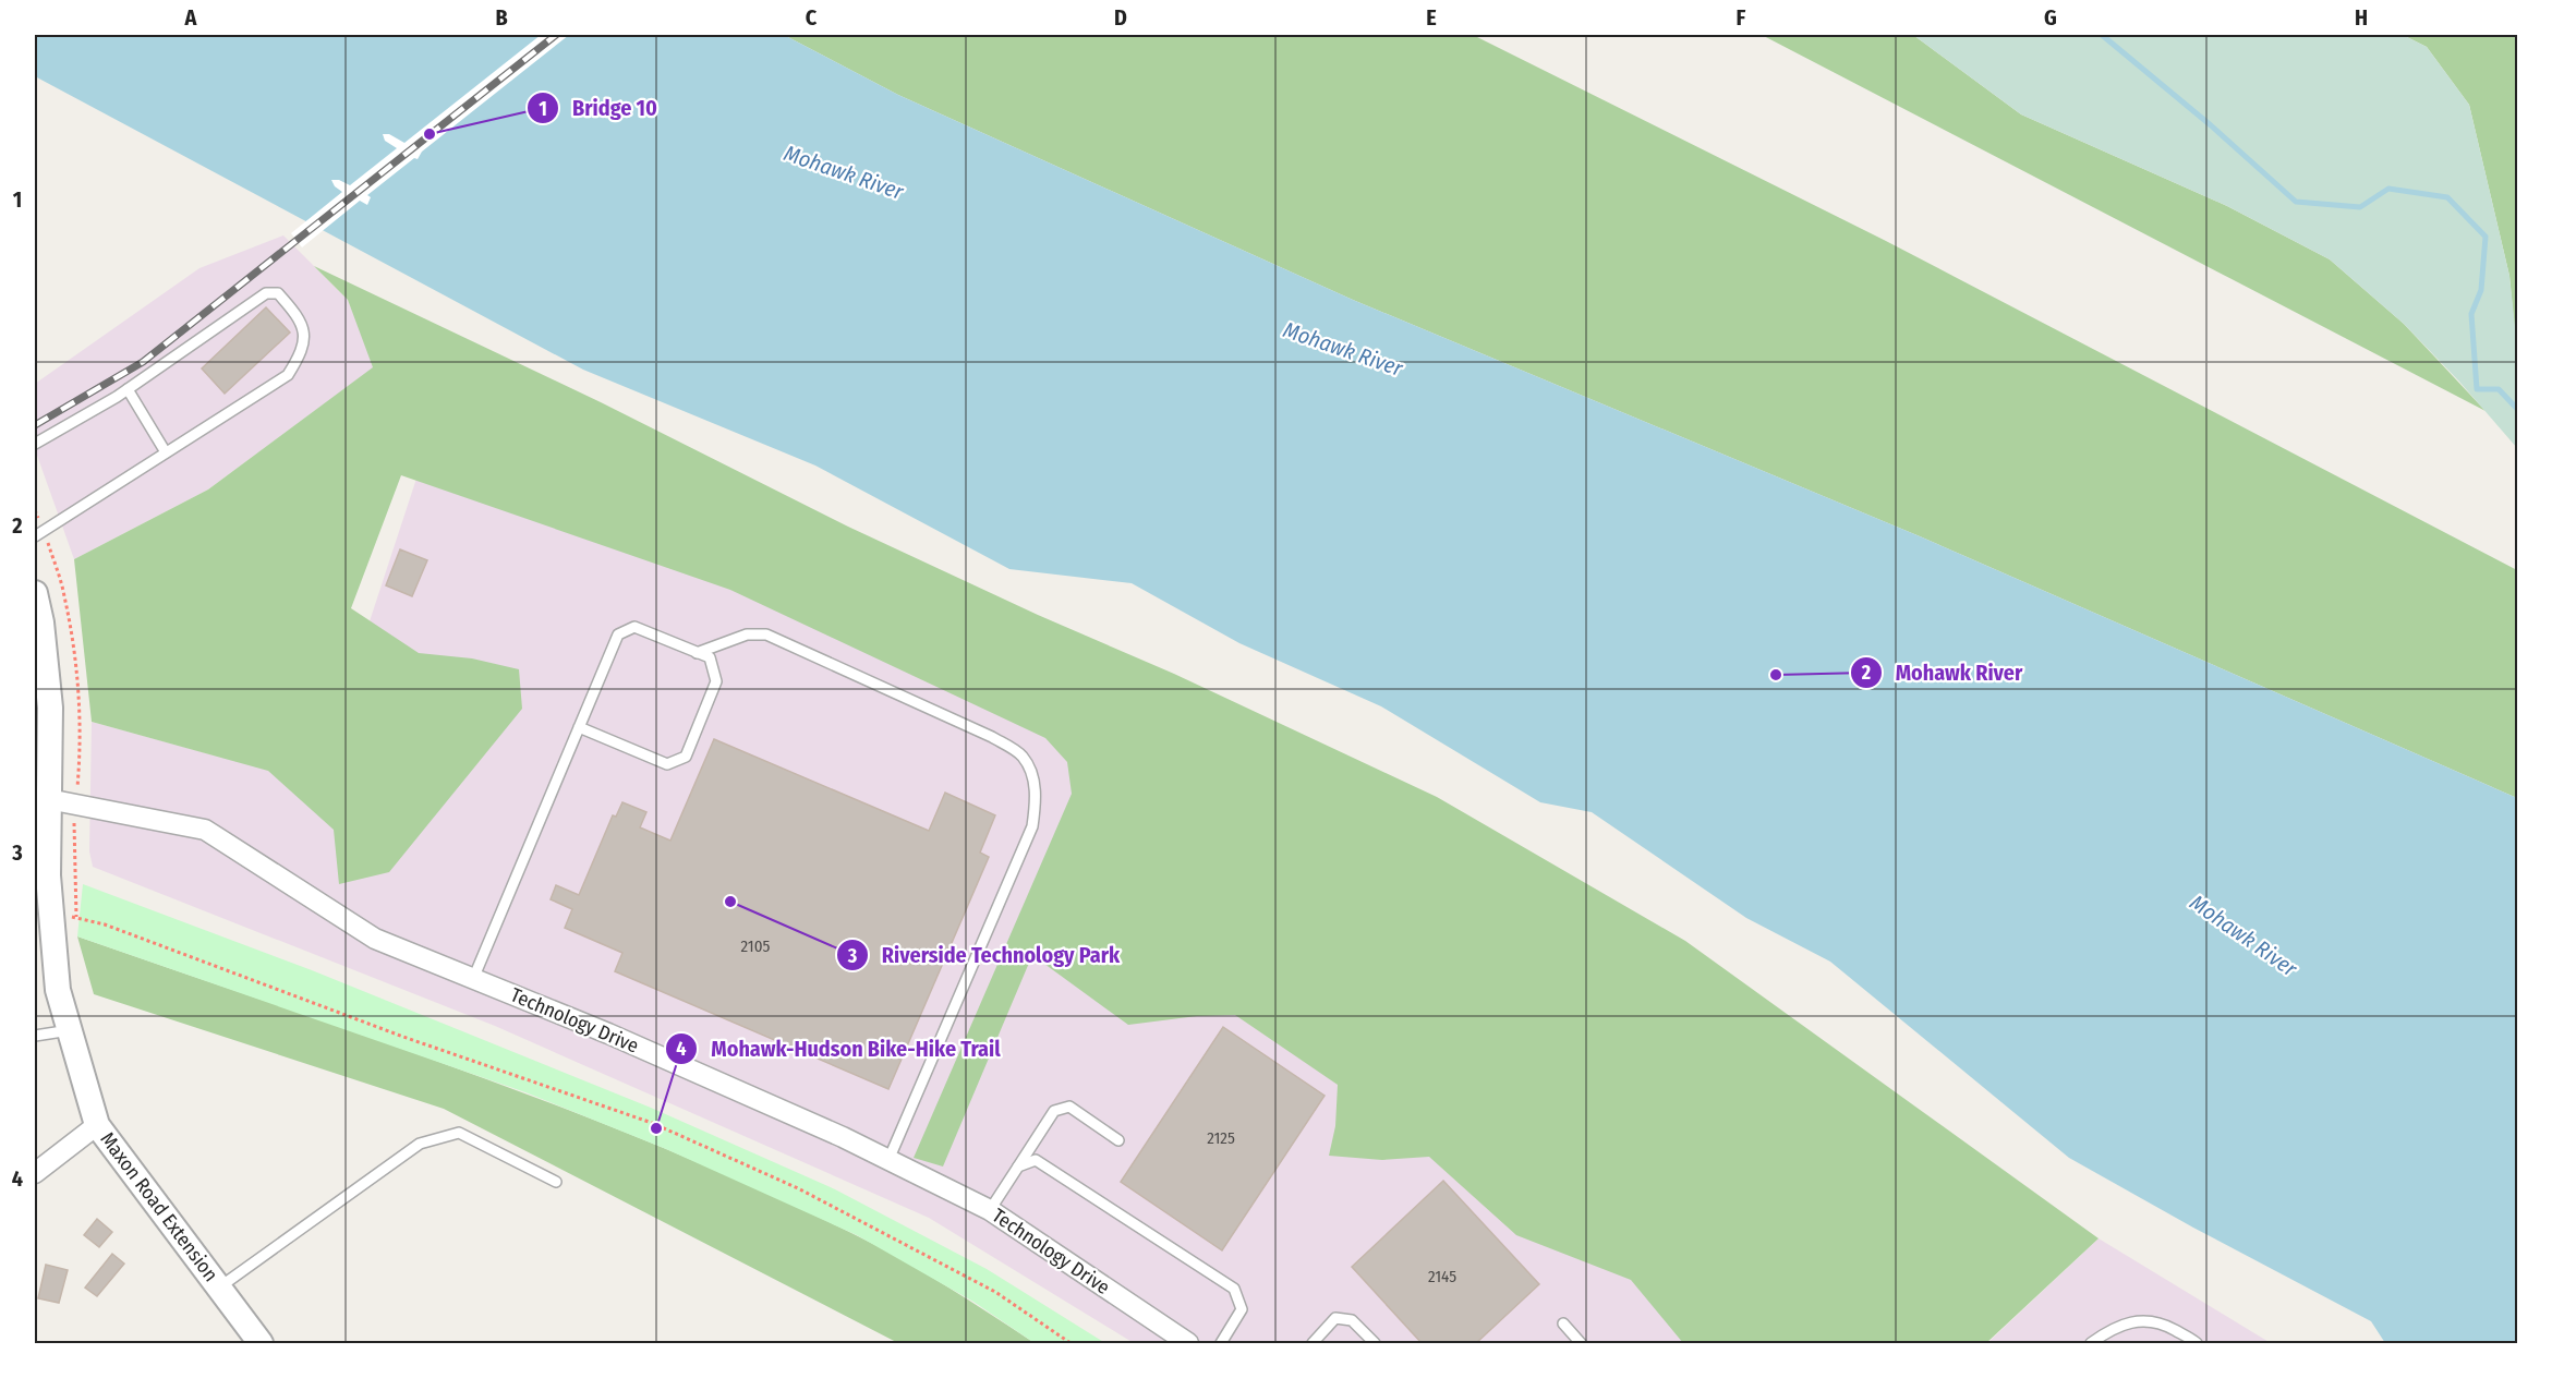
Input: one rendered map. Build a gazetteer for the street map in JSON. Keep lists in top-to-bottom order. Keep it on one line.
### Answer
{"streets":{"street":["Technology Drive","Maxon Road Extension"]},"crossings":[["Technology Drive","Maxon Road Extension"]],"water":["Mohawk River"],"places":["Bridge 10","Mohawk River","Riverside Technology Park","Mohawk-Hudson Bike-Hike Trail"],"house_numbers":["2105","2125","2145"],"grid":{"columns":["A","B","C","D","E","F","G","H"],"rows":["1","2","3","4"]}}
